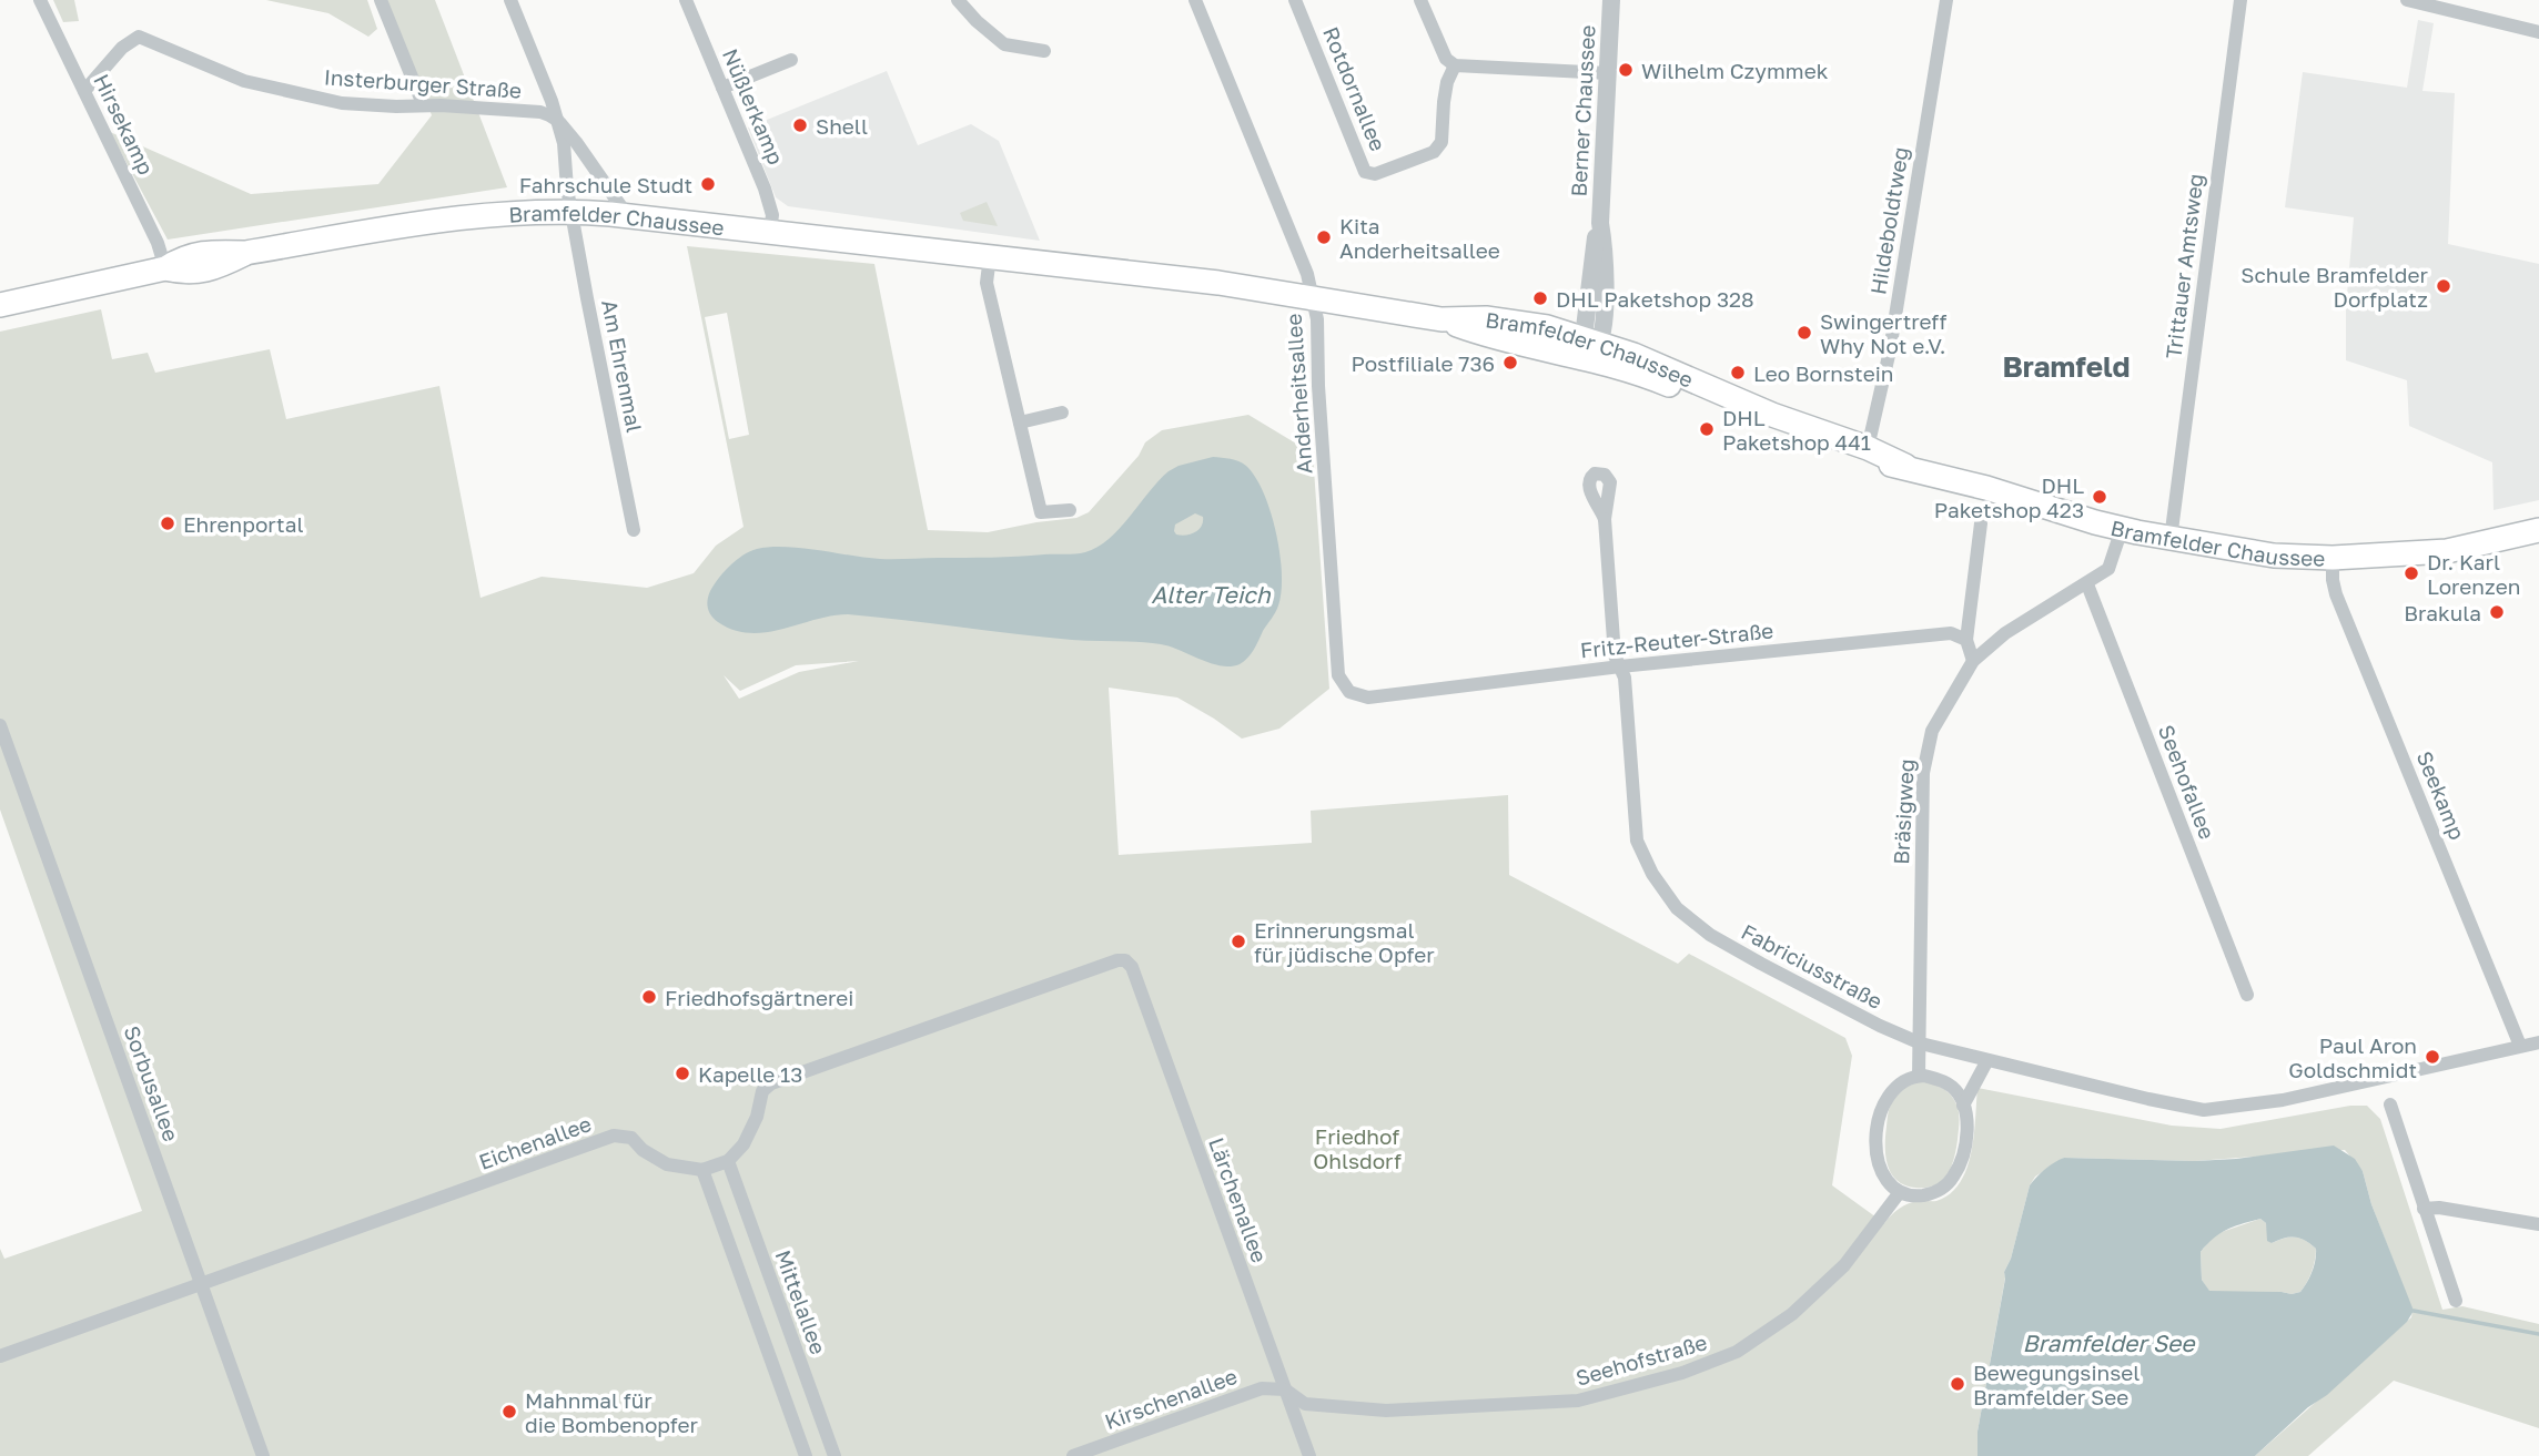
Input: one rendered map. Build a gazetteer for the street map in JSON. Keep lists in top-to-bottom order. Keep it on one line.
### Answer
{"streets":{"main road":["Bramfelder Chaussee"],"street":["Insterburger Straße","Rotdornallee","Nüßlerkamp","Berner Chaussee","Hirsekamp","Hildeboldtweg","Trittauer Amtsweg","Am Ehrenmal","Anderheitsallee","Fritz-Reuter-Straße","Seehofallee","Seekamp","Bräsigweg","Fabriciusstraße","Sorbusallee","Eichenallee","Lärchenallee","Mittelallee","Seehofstraße","Kirschenallee"]},"crossings":[["Insterburger Straße","Hirsekamp"],["Insterburger Straße","Am Ehrenmal"],["Nüßlerkamp","Bramfelder Chaussee"],["Berner Chaussee","Bramfelder Chaussee"],["Hirsekamp","Bramfelder Chaussee"],["Bramfelder Chaussee","Hildeboldtweg"],["Bramfelder Chaussee","Trittauer Amtsweg"],["Bramfelder Chaussee","Am Ehrenmal"],["Bramfelder Chaussee","Anderheitsallee"],["Bramfelder Chaussee","Seekamp"],["Bramfelder Chaussee","Bräsigweg"],["Anderheitsallee","Fritz-Reuter-Straße"],["Fritz-Reuter-Straße","Fabriciusstraße"],["Seehofallee","Bräsigweg"],["Seekamp","Fabriciusstraße"],["Bräsigweg","Fabriciusstraße"],["Bräsigweg","Seehofstraße"],["Sorbusallee","Eichenallee"],["Eichenallee","Lärchenallee"],["Eichenallee","Mittelallee"],["Lärchenallee","Mittelallee"],["Lärchenallee","Seehofstraße"],["Lärchenallee","Kirschenallee"],["Seehofstraße","Kirschenallee"]],"districts":["Bramfeld"],"water":["Alter Teich","Bramfelder See"],"parks":["Friedhof Ohlsdorf"],"places":["Wilhelm Czymmek","Shell","Fahrschule Studt","Kita Anderheitsallee","Schule Bramfelder Dorfplatz","DHL Paketshop 328","Swingertreff Why Not e.V.","Postfiliale 736","Leo Bornstein","DHL Paketshop 441","DHL Paketshop 423","Ehrenportal","Dr. Karl Lorenzen","Brakula","Erinnerungsmal für jüdische Opfer","Friedhofsgärtnerei","Paul Aron Goldschmidt","Kapelle 13","Bewegungsinsel Bramfelder See","Mahnmal für die Bombenopfer"]}
